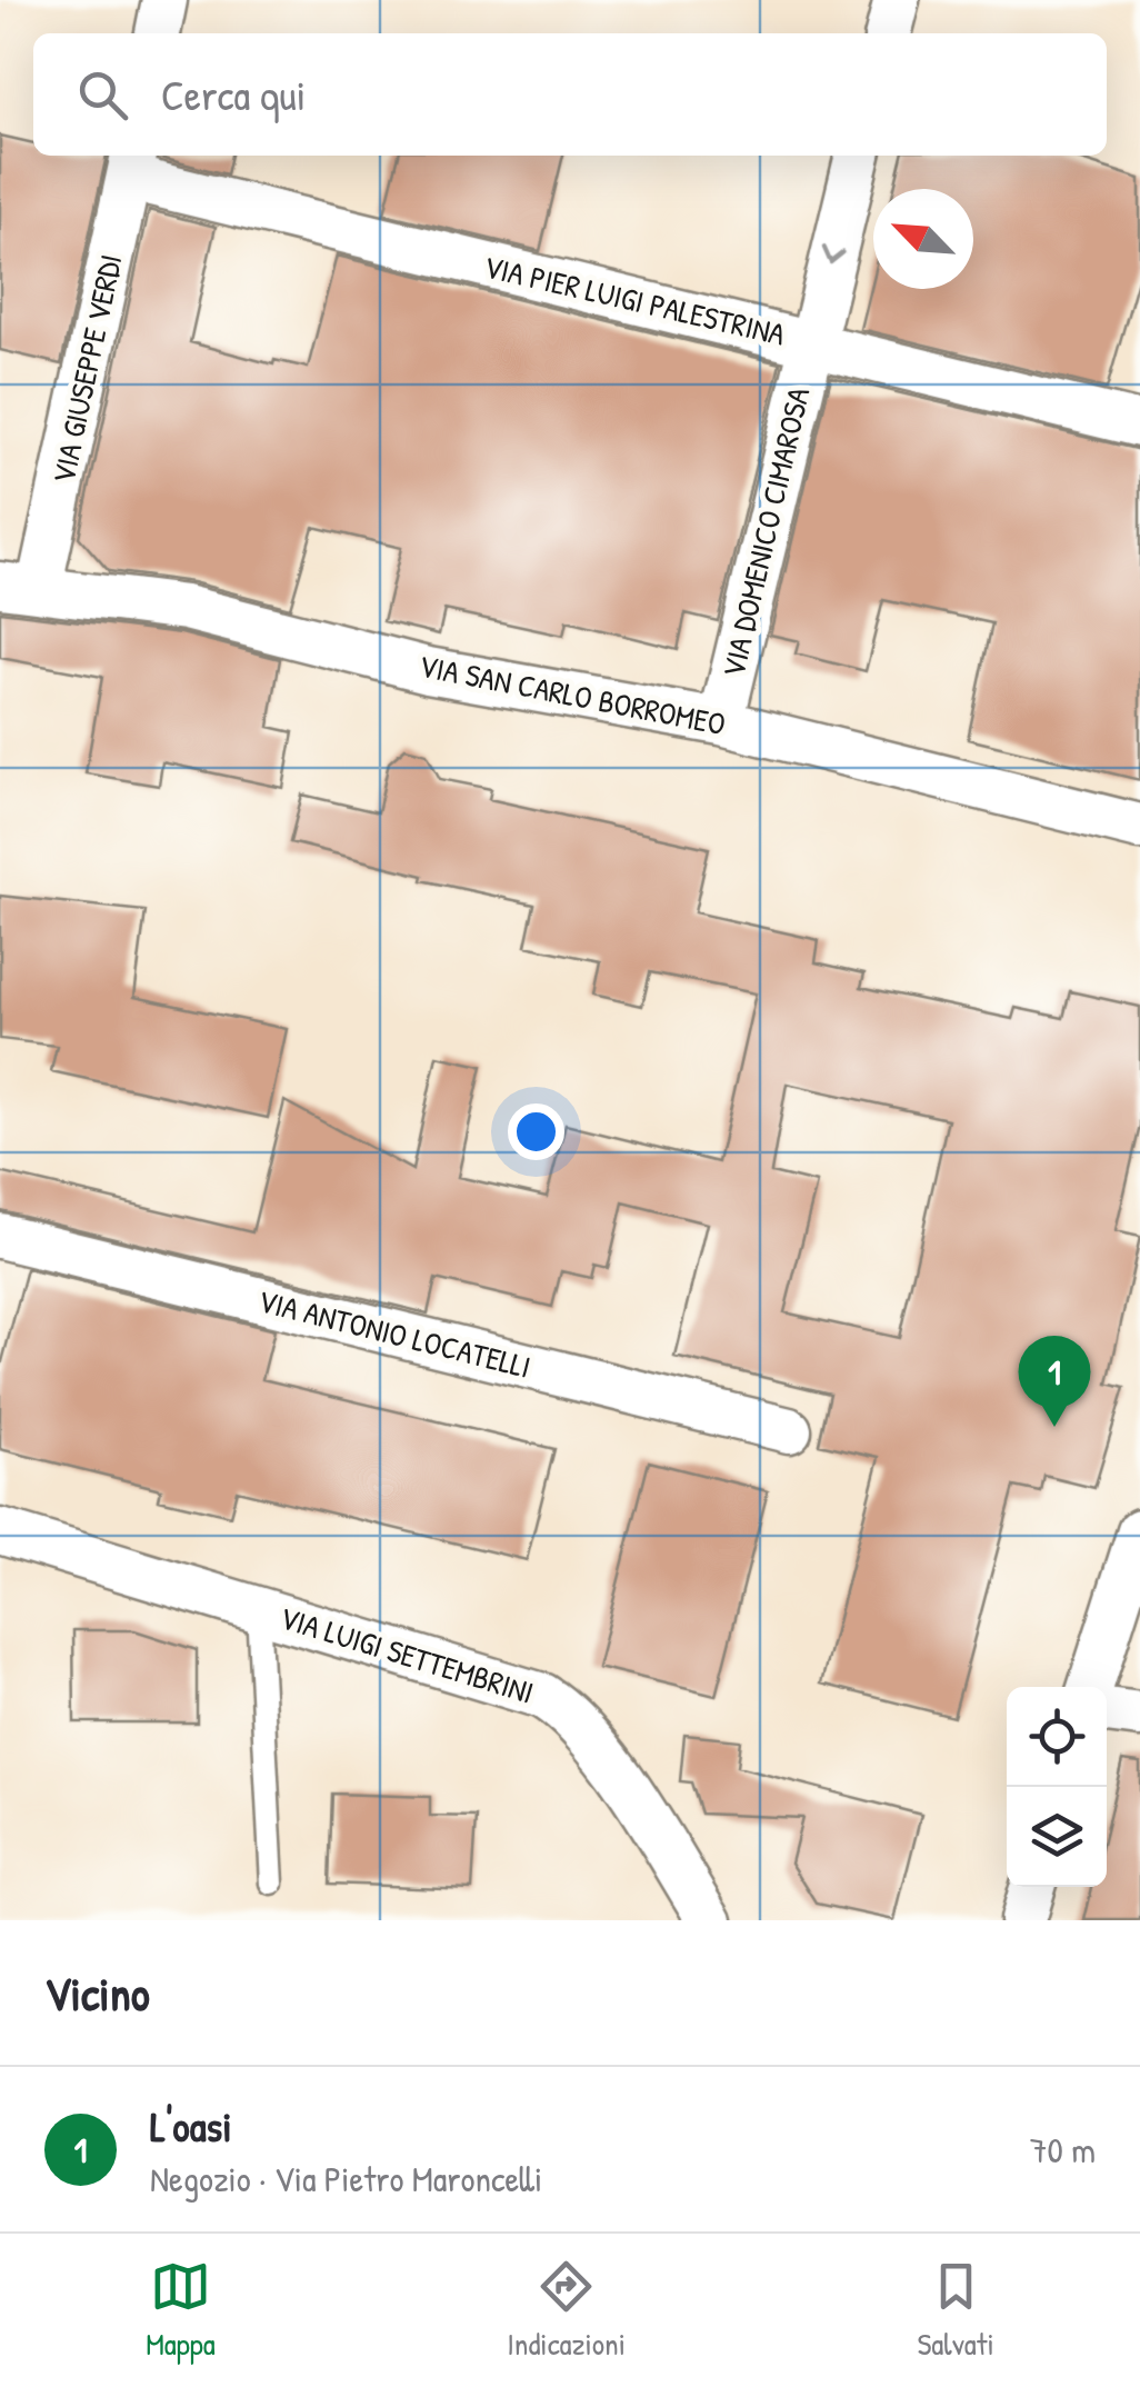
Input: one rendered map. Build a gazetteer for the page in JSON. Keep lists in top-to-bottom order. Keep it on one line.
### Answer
{"streets":{"street":["VIA PIER LUIGI PALESTRINA","VIA GIUSEPPE VERDI","VIA DOMENICO CIMAROSA","VIA SAN CARLO BORROMEO","VIA ANTONIO LOCATELLI","VIA LUIGI SETTEMBRINI"]},"crossings":[["VIA PIER LUIGI PALESTRINA","VIA GIUSEPPE VERDI"],["VIA PIER LUIGI PALESTRINA","VIA DOMENICO CIMAROSA"],["VIA GIUSEPPE VERDI","VIA SAN CARLO BORROMEO"],["VIA DOMENICO CIMAROSA","VIA SAN CARLO BORROMEO"]],"north":"top left","page":{"search":"Cerca qui","pins":"1","heading":"Vicino","list":[{"mark":"1","name":"L'oasi","note":"Negozio · Via Pietro Maroncelli","value":"70 m"}],"nav":["Mappa","Indicazioni","Salvati"]}}
